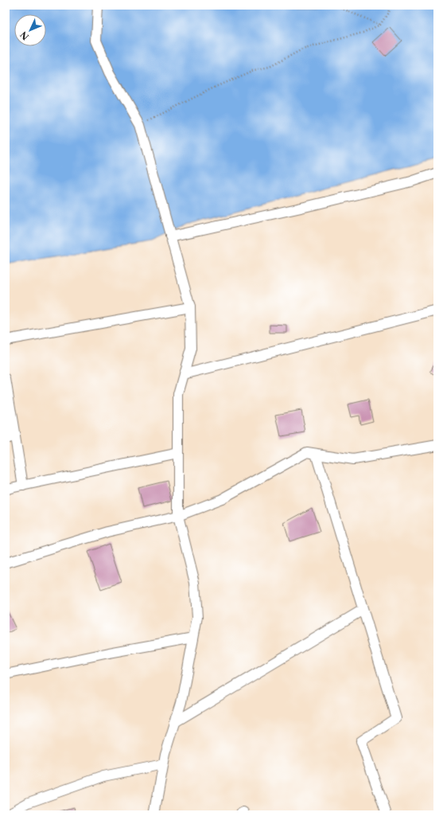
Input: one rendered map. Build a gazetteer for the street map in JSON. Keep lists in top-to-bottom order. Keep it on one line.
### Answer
{"north":"bottom left"}
